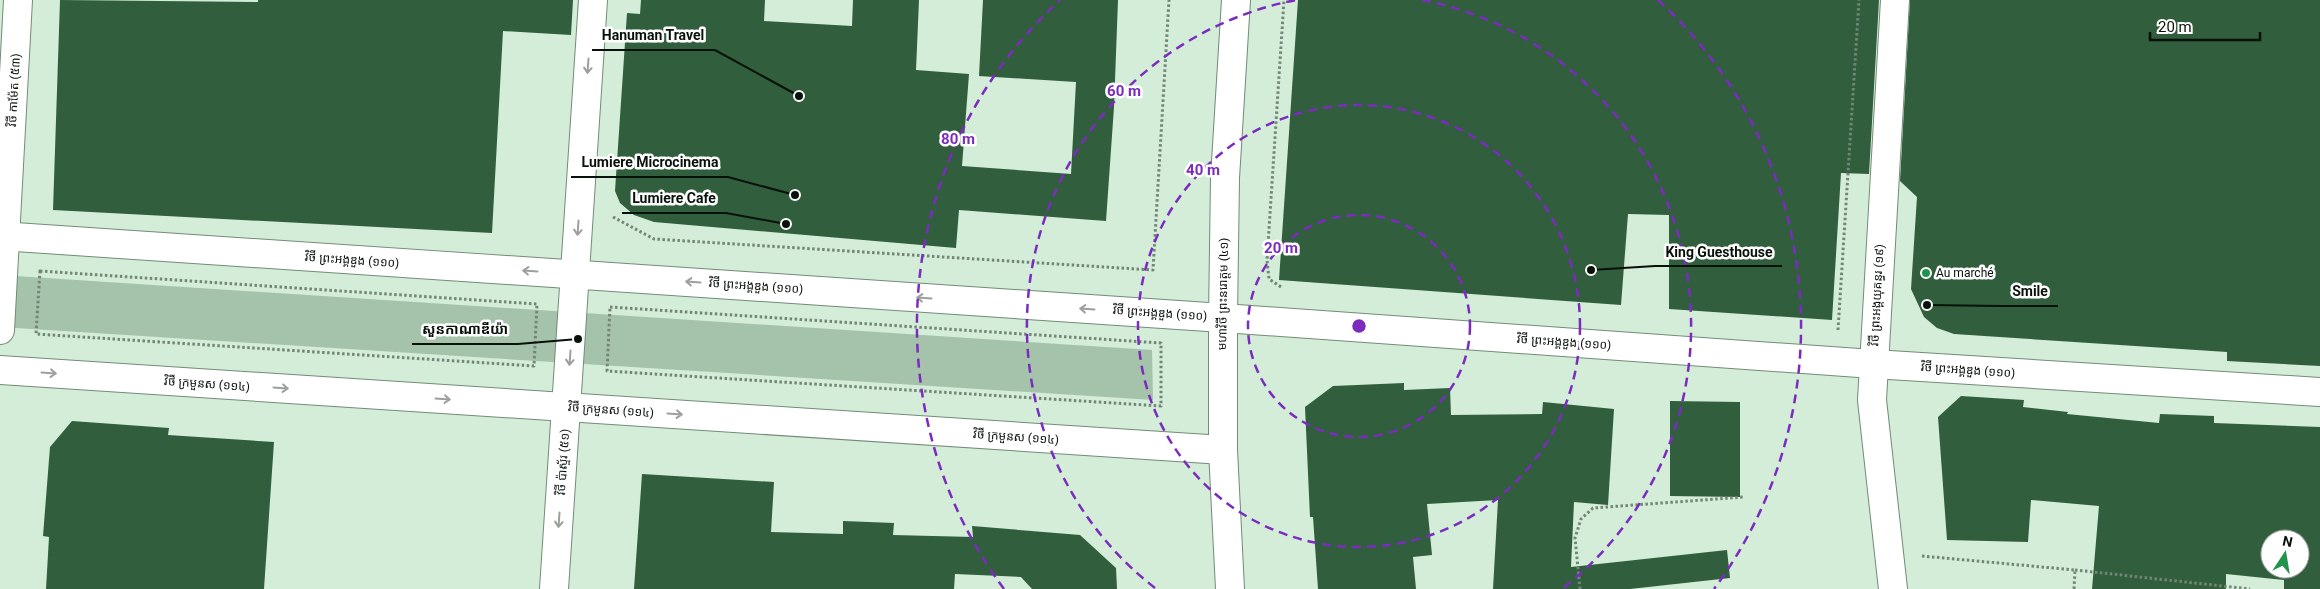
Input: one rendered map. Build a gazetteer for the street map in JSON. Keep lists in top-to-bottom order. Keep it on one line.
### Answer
{"streets":{"main road":["វិថី កាម៉ែត (៥៣)","វិថី ព្រះអង្គឌួង (១១០)","មហាវិថី ព្រះនរោត្តម (៤១)","វិថី ព្រះអង្គយុគន្ធរ (១៩)","វិថី ក្រមួនស (១១៤)","វិថី ប៉ាស្ទ័រ (៥១)"]},"crossings":[["វិថី កាម៉ែត (៥៣)","វិថី ព្រះអង្គឌួង (១១០)"],["វិថី ព្រះអង្គឌួង (១១០)","មហាវិថី ព្រះនរោត្តម (៤១)"],["វិថី ព្រះអង្គឌួង (១១០)","វិថី ព្រះអង្គយុគន្ធរ (១៩)"],["វិថី ព្រះអង្គឌួង (១១០)","វិថី ប៉ាស្ទ័រ (៥១)"],["មហាវិថី ព្រះនរោត្តម (៤១)","វិថី ក្រមួនស (១១៤)"],["វិថី ក្រមួនស (១១៤)","វិថី ប៉ាស្ទ័រ (៥១)"]],"one_way":["វិថី ព្រះអង្គឌួង (១១០)","វិថី ក្រមួនស (១១៤)","វិថី ប៉ាស្ទ័រ (៥១)"],"places":["Hanuman Travel","Lumiere Microcinema","Lumiere Cafe","King Guesthouse","Au marché","Smile","សួនកាណាឌីយ៉ា"],"scale_bar":"20 m","north":"top","rings":["60 m","80 m","40 m","20 m"]}
